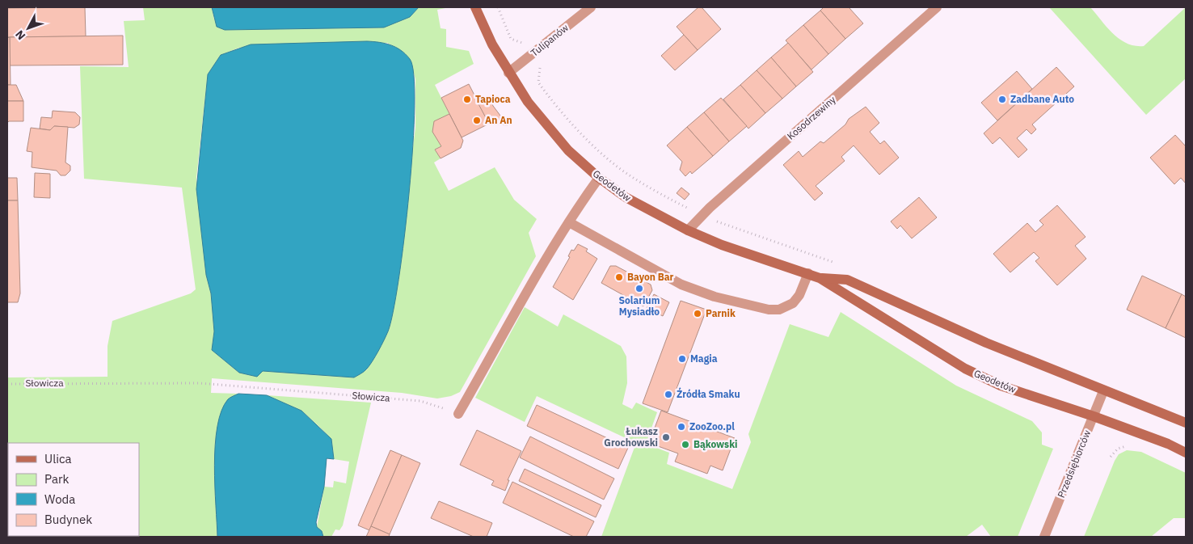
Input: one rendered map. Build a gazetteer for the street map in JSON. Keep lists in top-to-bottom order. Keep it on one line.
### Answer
{"streets":{"street":["Tulipanów","Kosodrzewiny","Geodetów","Przedsiębiorców"],"path":["Słowicza"]},"crossings":[["Tulipanów","Geodetów"],["Kosodrzewiny","Geodetów"],["Geodetów","Przedsiębiorców"]],"places":["Tapioca","Zadbane Auto","An An","Bayon Bar","Solarium Mysiadło","Parnik","Magia","Źródła Smaku","ZooZoo.pl","Łukasz Grochowski","Bąkowski"],"legend":["Ulica","Park","Woda","Budynek"],"north":"bottom left"}
